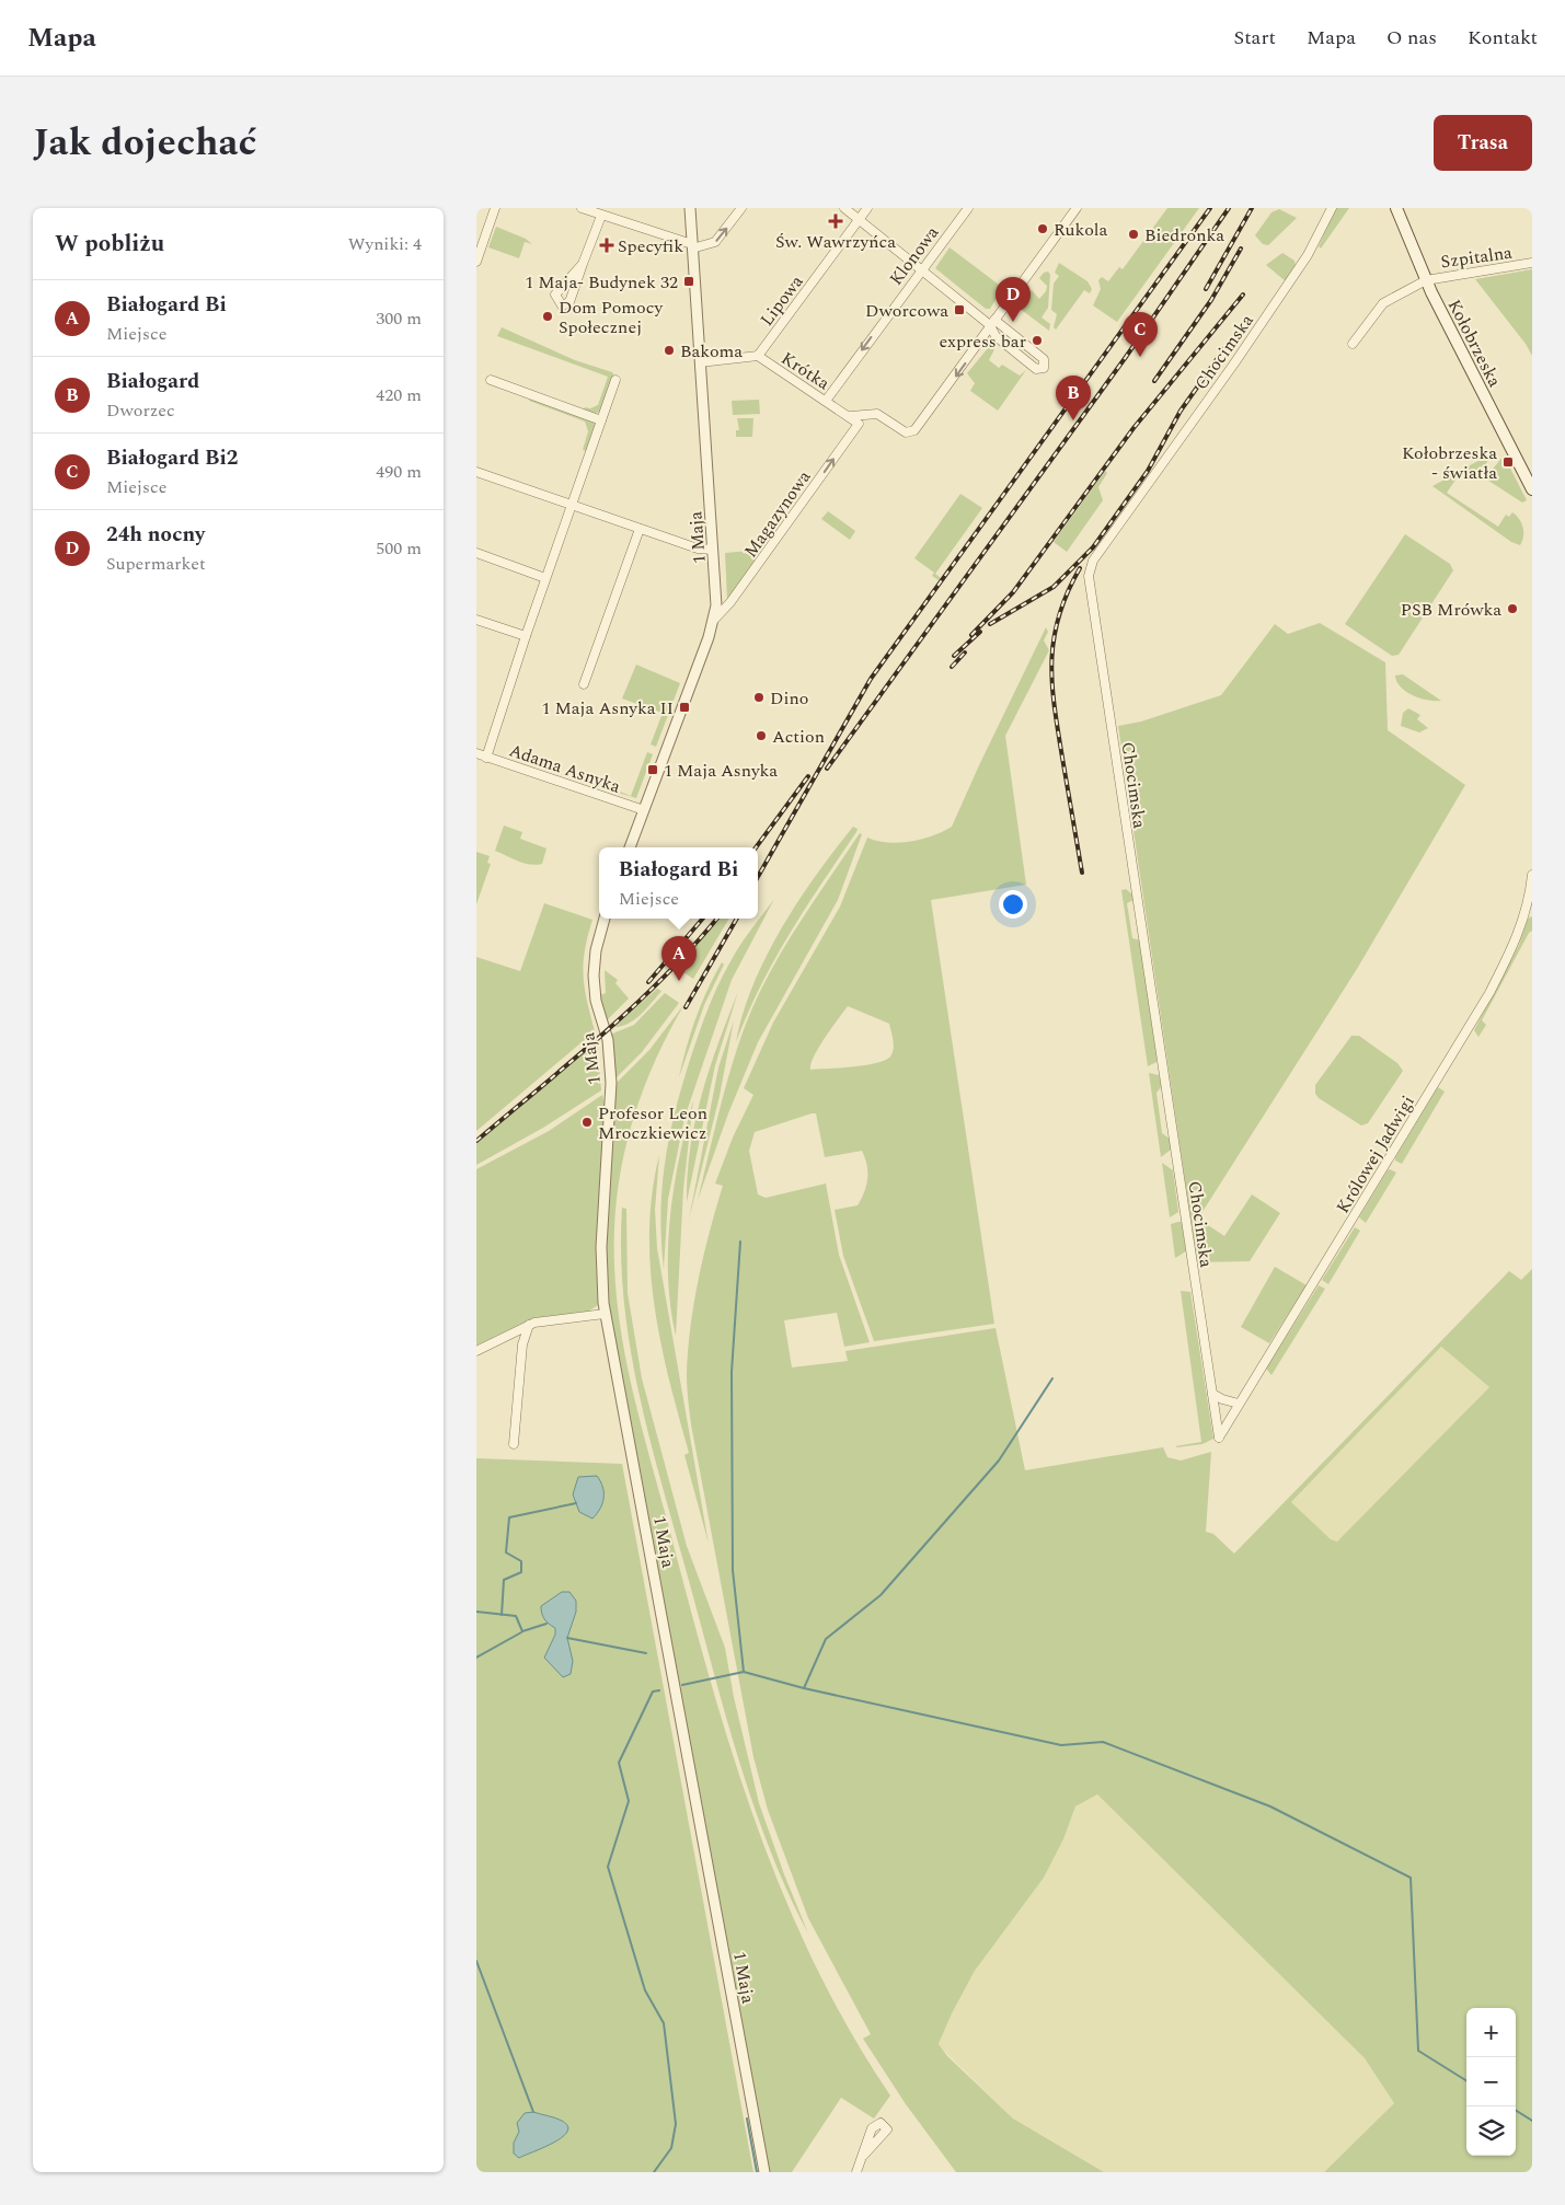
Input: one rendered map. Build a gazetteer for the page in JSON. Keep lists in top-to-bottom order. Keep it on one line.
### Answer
{"streets":{"main road":["Kołobrzeska"],"street":["Klonowa","Szpitalna","Lipowa","Chocimska","Krótka","Magazynowa","1 Maja","Adama Asnyka","Królowej Jadwigi"]},"crossings":[["Klonowa","Krótka"],["Szpitalna","Kołobrzeska"],["Lipowa","Krótka"],["Chocimska","Królowej Jadwigi"],["Krótka","Magazynowa"],["Krótka","1 Maja"],["Magazynowa","1 Maja"],["1 Maja","Adama Asnyka"]],"one_way":["Klonowa","Magazynowa"],"places":{"health":["Św. Wawrzyńca","Specyfik"],"other":["Rukola","Biedronka","Dom Pomocy Społecznej","express bar","Bakoma","PSB Mrówka","Dino","Action","Profesor Leon Mroczkiewicz"],"transit":["1 Maja- Budynek 32","Dworcowa","Kołobrzeska - światła","1 Maja Asnyka II","1 Maja Asnyka"]},"page":{"header":"Mapa","nav":["Start","Mapa","O nas","Kontakt"],"title":"Jak dojechać","buttons":"Trasa","heading":["W pobliżu","Wyniki: 4"],"pins":["D","C","B","A"],"list":[{"mark":"A","name":"Białogard Bi","note":"Miejsce","value":"300 m"},{"mark":"B","name":"Białogard","note":"Dworzec","value":"420 m"},{"mark":"C","name":"Białogard Bi2","note":"Miejsce","value":"490 m"},{"mark":"D","name":"24h nocny","note":"Supermarket","value":"500 m"}],"popup":["Białogard Bi","Miejsce"],"map_buttons":["+","−"]}}
